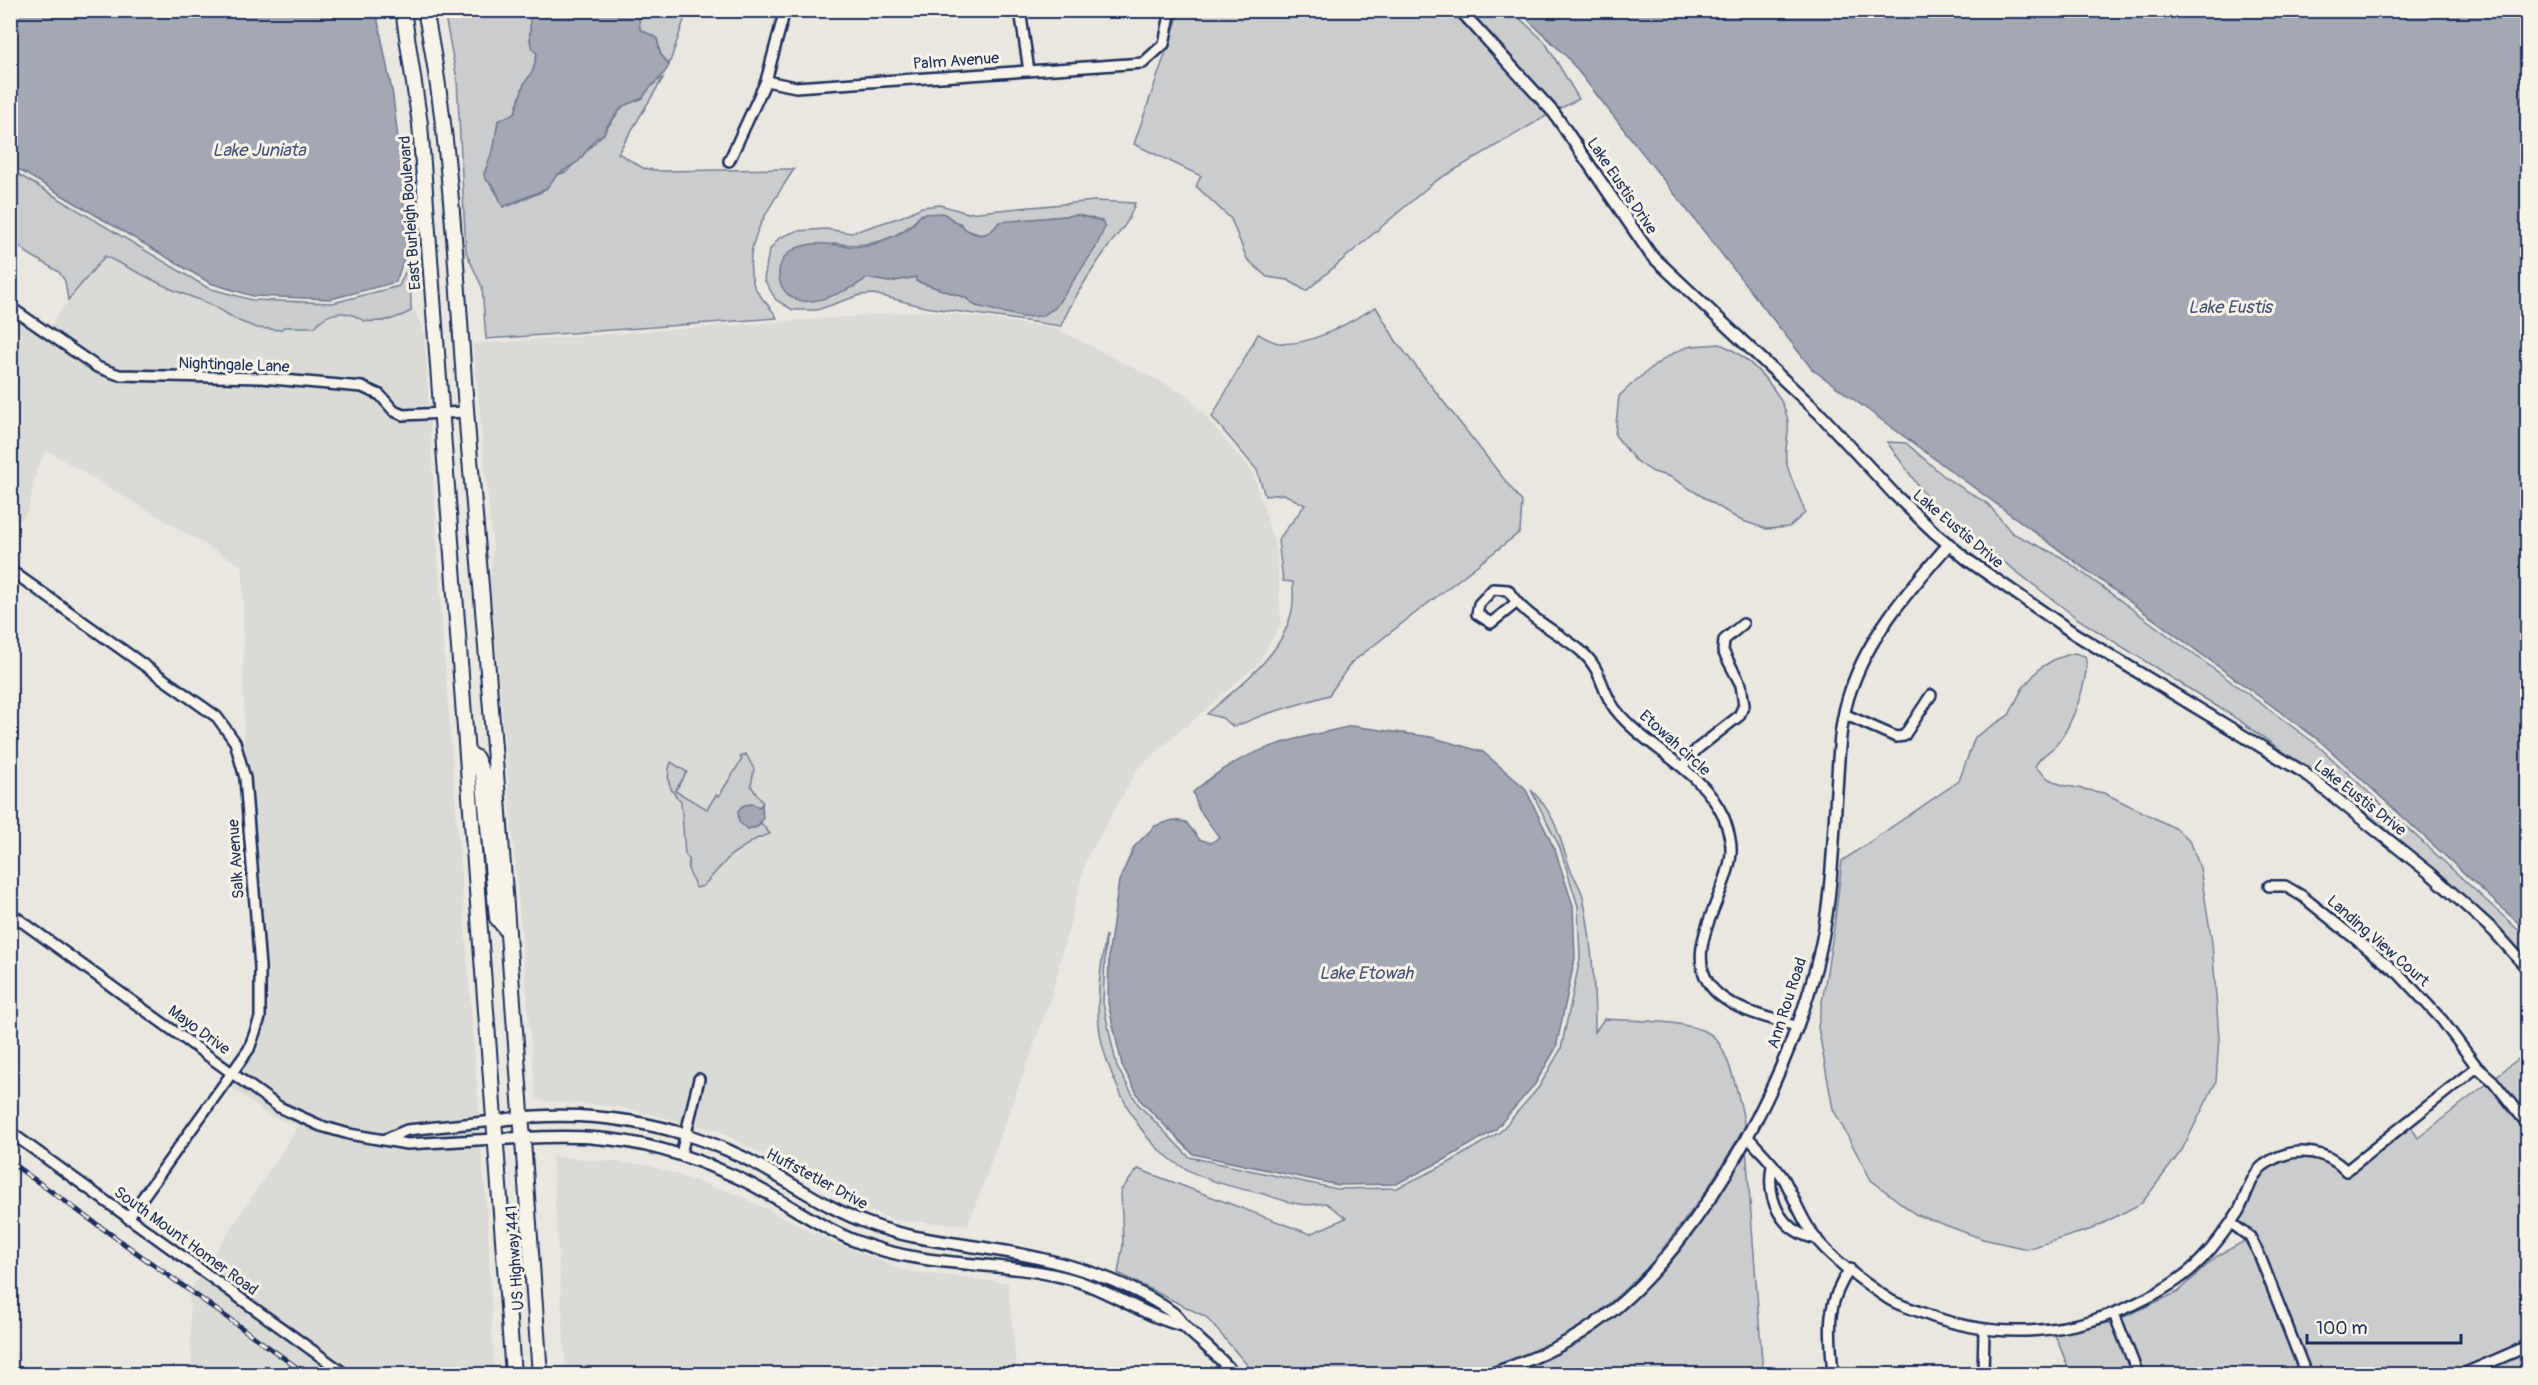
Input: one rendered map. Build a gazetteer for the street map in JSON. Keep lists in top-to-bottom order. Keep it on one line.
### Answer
{"streets":{"main road":["East Burleigh Boulevard","US Highway 441"],"street":["Palm Avenue","Lake Eustis Drive","Nightingale Lane","Etowah circle","Salk Avenue","Landing View Court","Ann Rou Road","Mayo Drive","Huffstetler Drive","South Mount Homer Road"]},"crossings":[["Lake Eustis Drive","Ann Rou Road"],["East Burleigh Boulevard","Nightingale Lane"],["East Burleigh Boulevard","Mayo Drive"],["East Burleigh Boulevard","Huffstetler Drive"],["Nightingale Lane","US Highway 441"],["Etowah circle","Ann Rou Road"],["Salk Avenue","Mayo Drive"],["Salk Avenue","South Mount Homer Road"],["Mayo Drive","Huffstetler Drive"],["Huffstetler Drive","US Highway 441"]],"water":["Lake Juniata","Lake Eustis","Lake Etowah"],"scale_bar":"100 m"}
